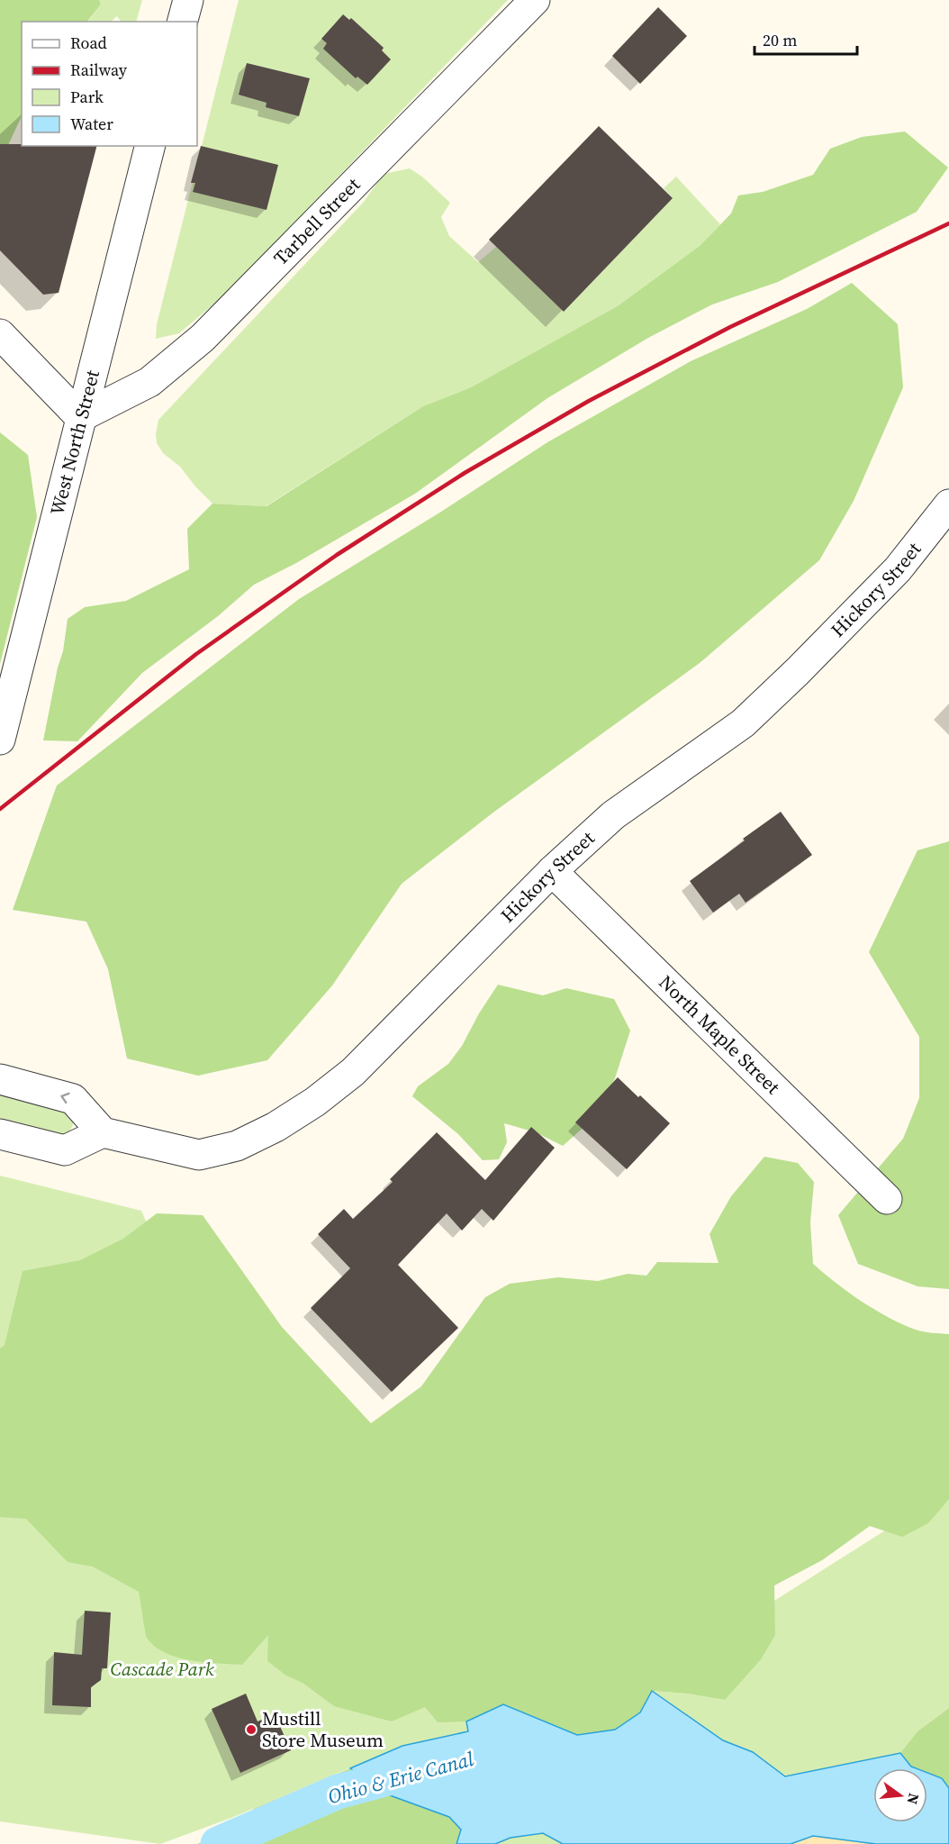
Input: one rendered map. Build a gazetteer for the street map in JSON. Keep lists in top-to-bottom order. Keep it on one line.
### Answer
{"streets":{"street":["Tarbell Street","West North Street","Hickory Street","North Maple Street"]},"crossings":[["Tarbell Street","West North Street"],["Hickory Street","North Maple Street"]],"water":["Ohio & Erie Canal"],"parks":["Cascade Park"],"places":["Mustill Store Museum"],"legend":["Road","Railway","Park","Water"],"scale_bar":"20 m","north":"right"}
